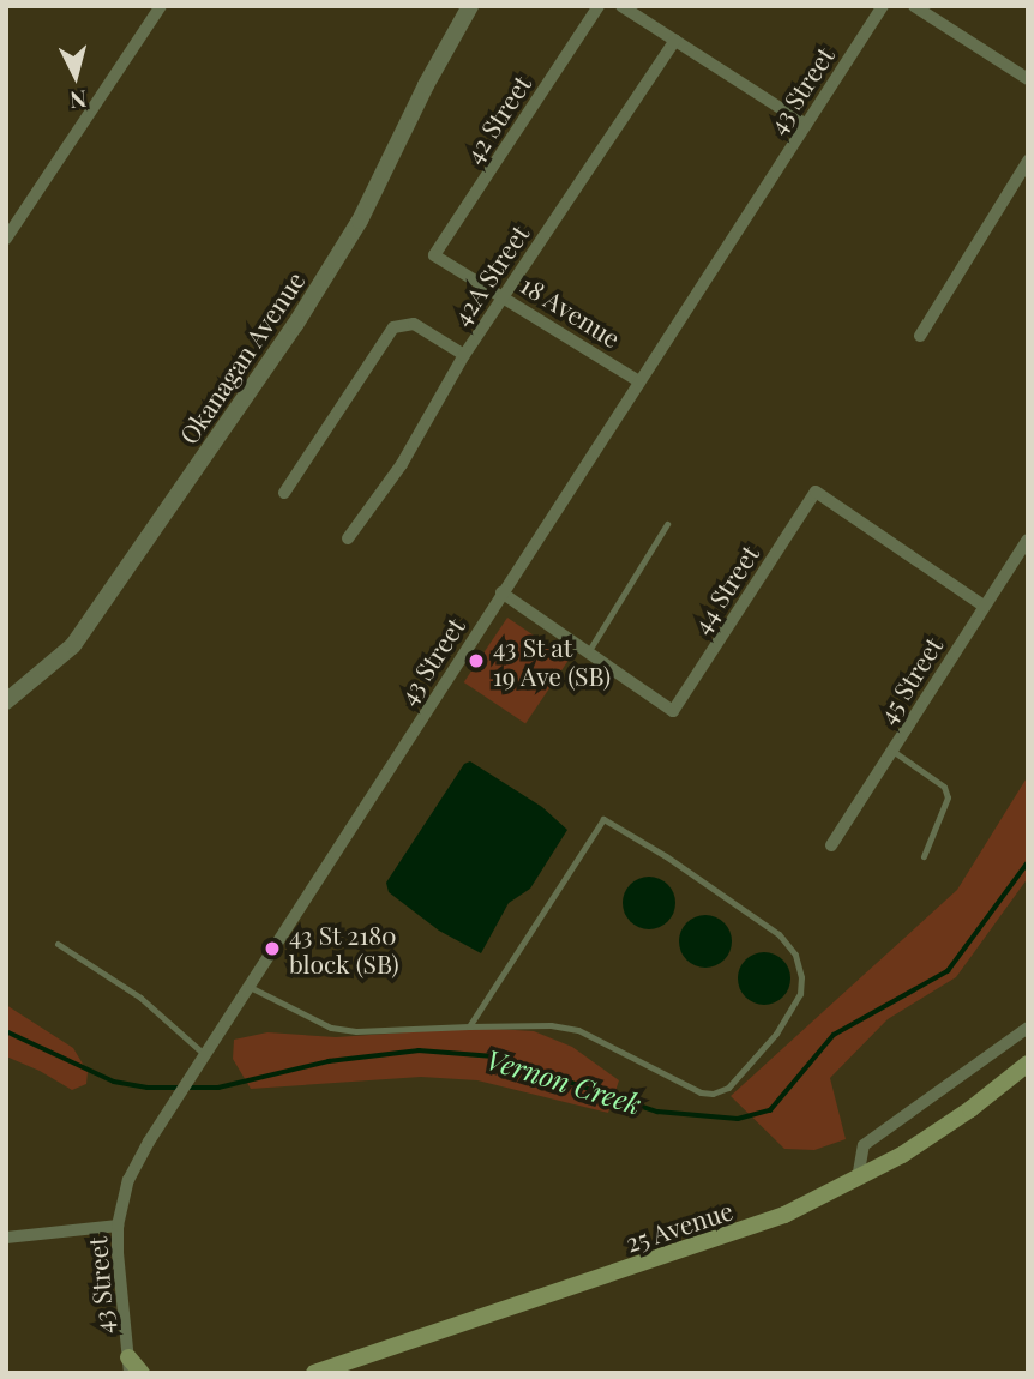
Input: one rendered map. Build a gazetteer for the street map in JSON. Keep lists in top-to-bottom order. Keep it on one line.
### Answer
{"streets":{"main road":["25 Avenue"],"street":["43 Street","42 Street","42A Street","18 Avenue","Okanagan Avenue","44 Street","45 Street"]},"crossings":[["43 Street","18 Avenue"],["42 Street","18 Avenue"],["42A Street","18 Avenue"],["44 Street","45 Street"]],"water":["Vernon Creek"],"places":["43 St at 19 Ave (SB)","43 St 2180 block (SB)"],"north":"bottom"}
